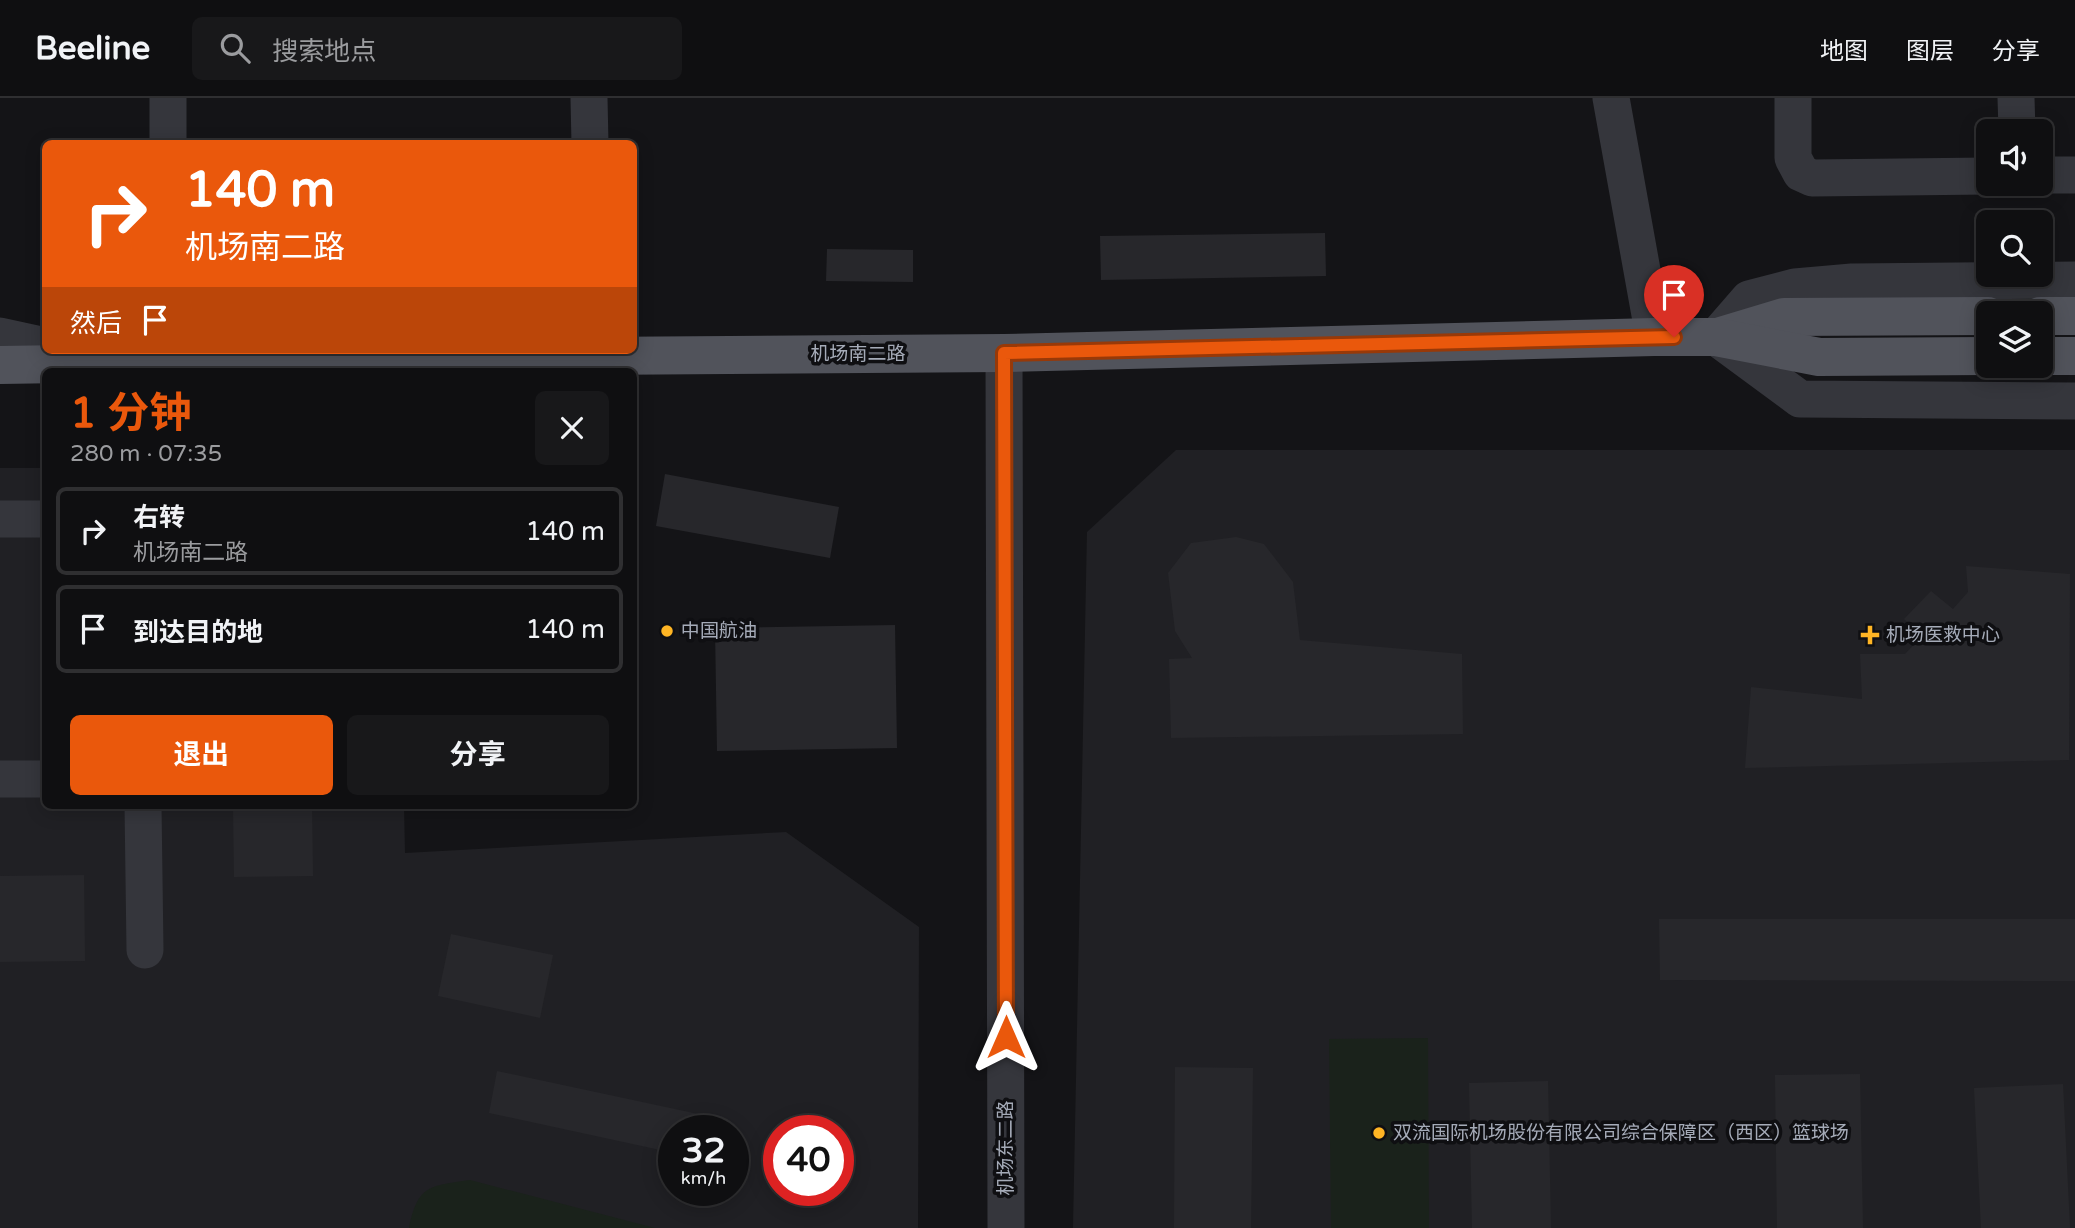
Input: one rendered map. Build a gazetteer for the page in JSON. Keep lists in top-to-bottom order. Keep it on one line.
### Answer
{"streets":{"main road":["机场南二路"],"street":["机场东二路"]},"crossings":[["机场南二路","机场东二路"]],"places":{"other":["中国航油","双流国际机场股份有限公司综合保障区（西区）篮球场"],"health":["机场医救中心"]},"page":{"header":"Beeline","search":"搜索地点","nav":["地图","图层","分享"],"turn":["140 m","机场南二路"],"then":"然后","heading":["1 分钟","280 m · 07:35"],"list":[{"name":"右转","note":"机场南二路","value":"140 m"},{"name":"到达目的地","value":"140 m"}],"buttons":["退出","分享"],"speed":"32 km/h","limit":"40"}}
